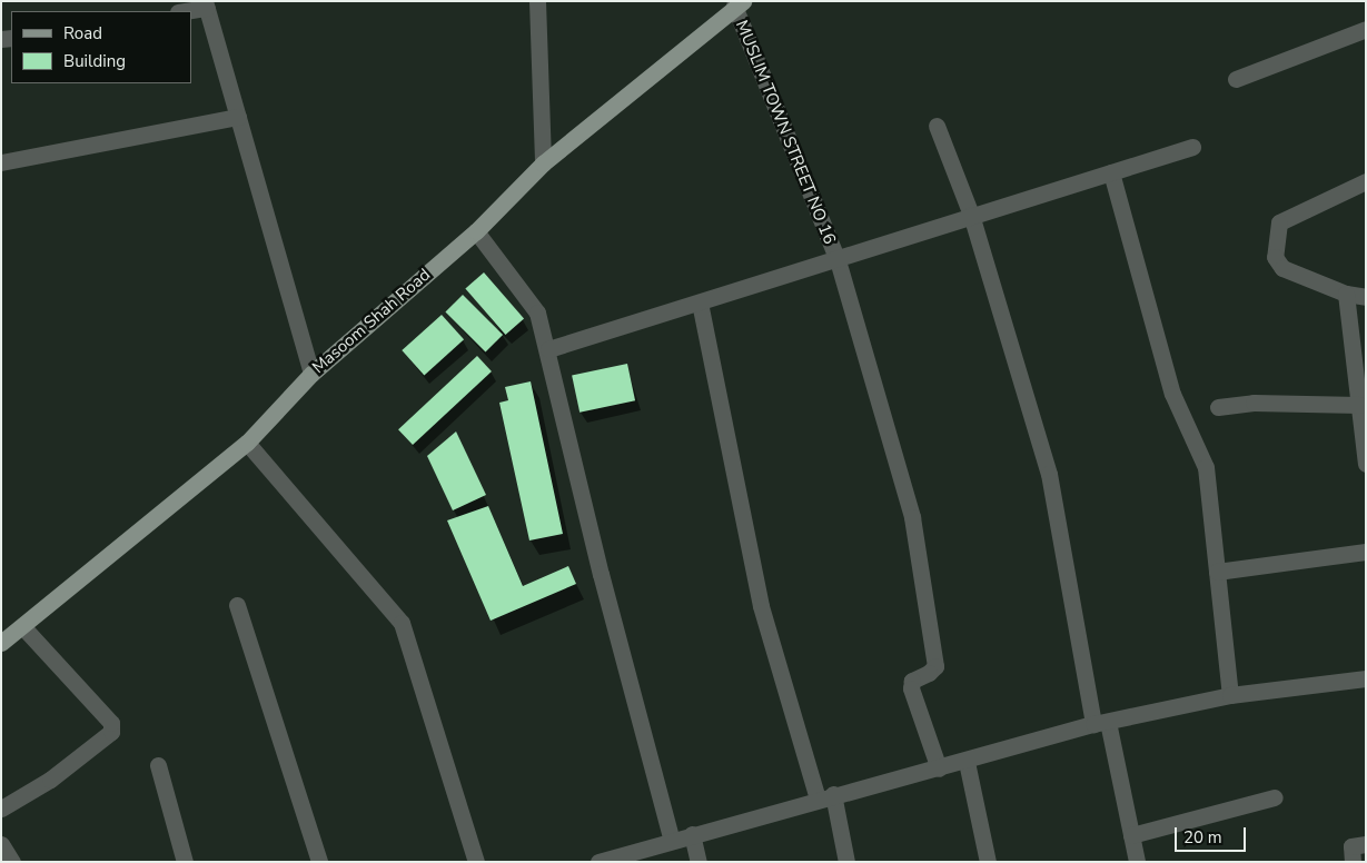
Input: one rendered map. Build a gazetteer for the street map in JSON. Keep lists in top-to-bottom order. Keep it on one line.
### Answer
{"streets":{"main road":["Masoom Shah Road"],"street":["MUSLIM TOWN STREET NO 16"]},"crossings":[["MUSLIM TOWN STREET NO 16","Masoom Shah Road"]],"legend":["Road","Building"],"scale_bar":"20 m"}
